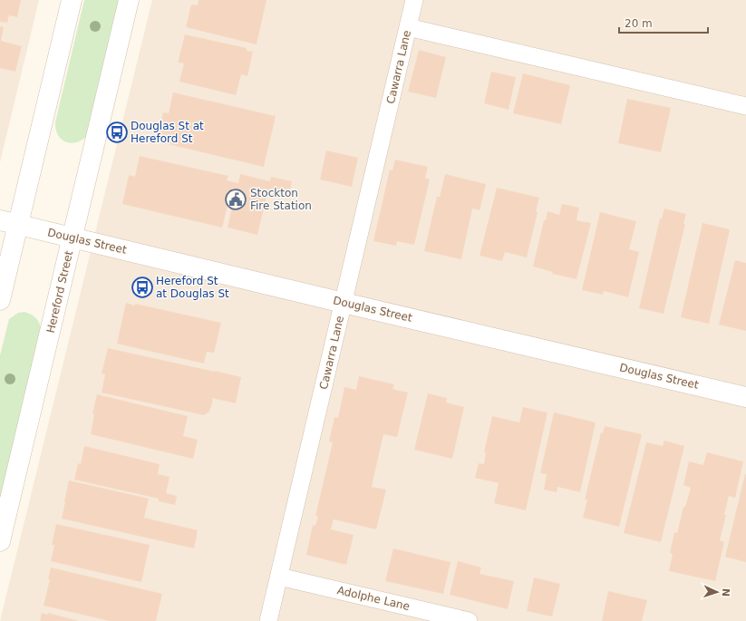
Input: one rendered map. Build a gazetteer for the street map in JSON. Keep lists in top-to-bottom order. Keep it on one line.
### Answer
{"streets":{"street":["Douglas Street","Hereford Street"],"lane":["Cawarra Lane","Adolphe Lane"]},"crossings":[["Cawarra Lane","Douglas Street"],["Cawarra Lane","Adolphe Lane"],["Douglas Street","Hereford Street"]],"places":{"bus stop":["Douglas St at Hereford St","Hereford St at Douglas St"],"public building":["Stockton Fire Station"]},"scale_bar":"20 m","north":"right"}
